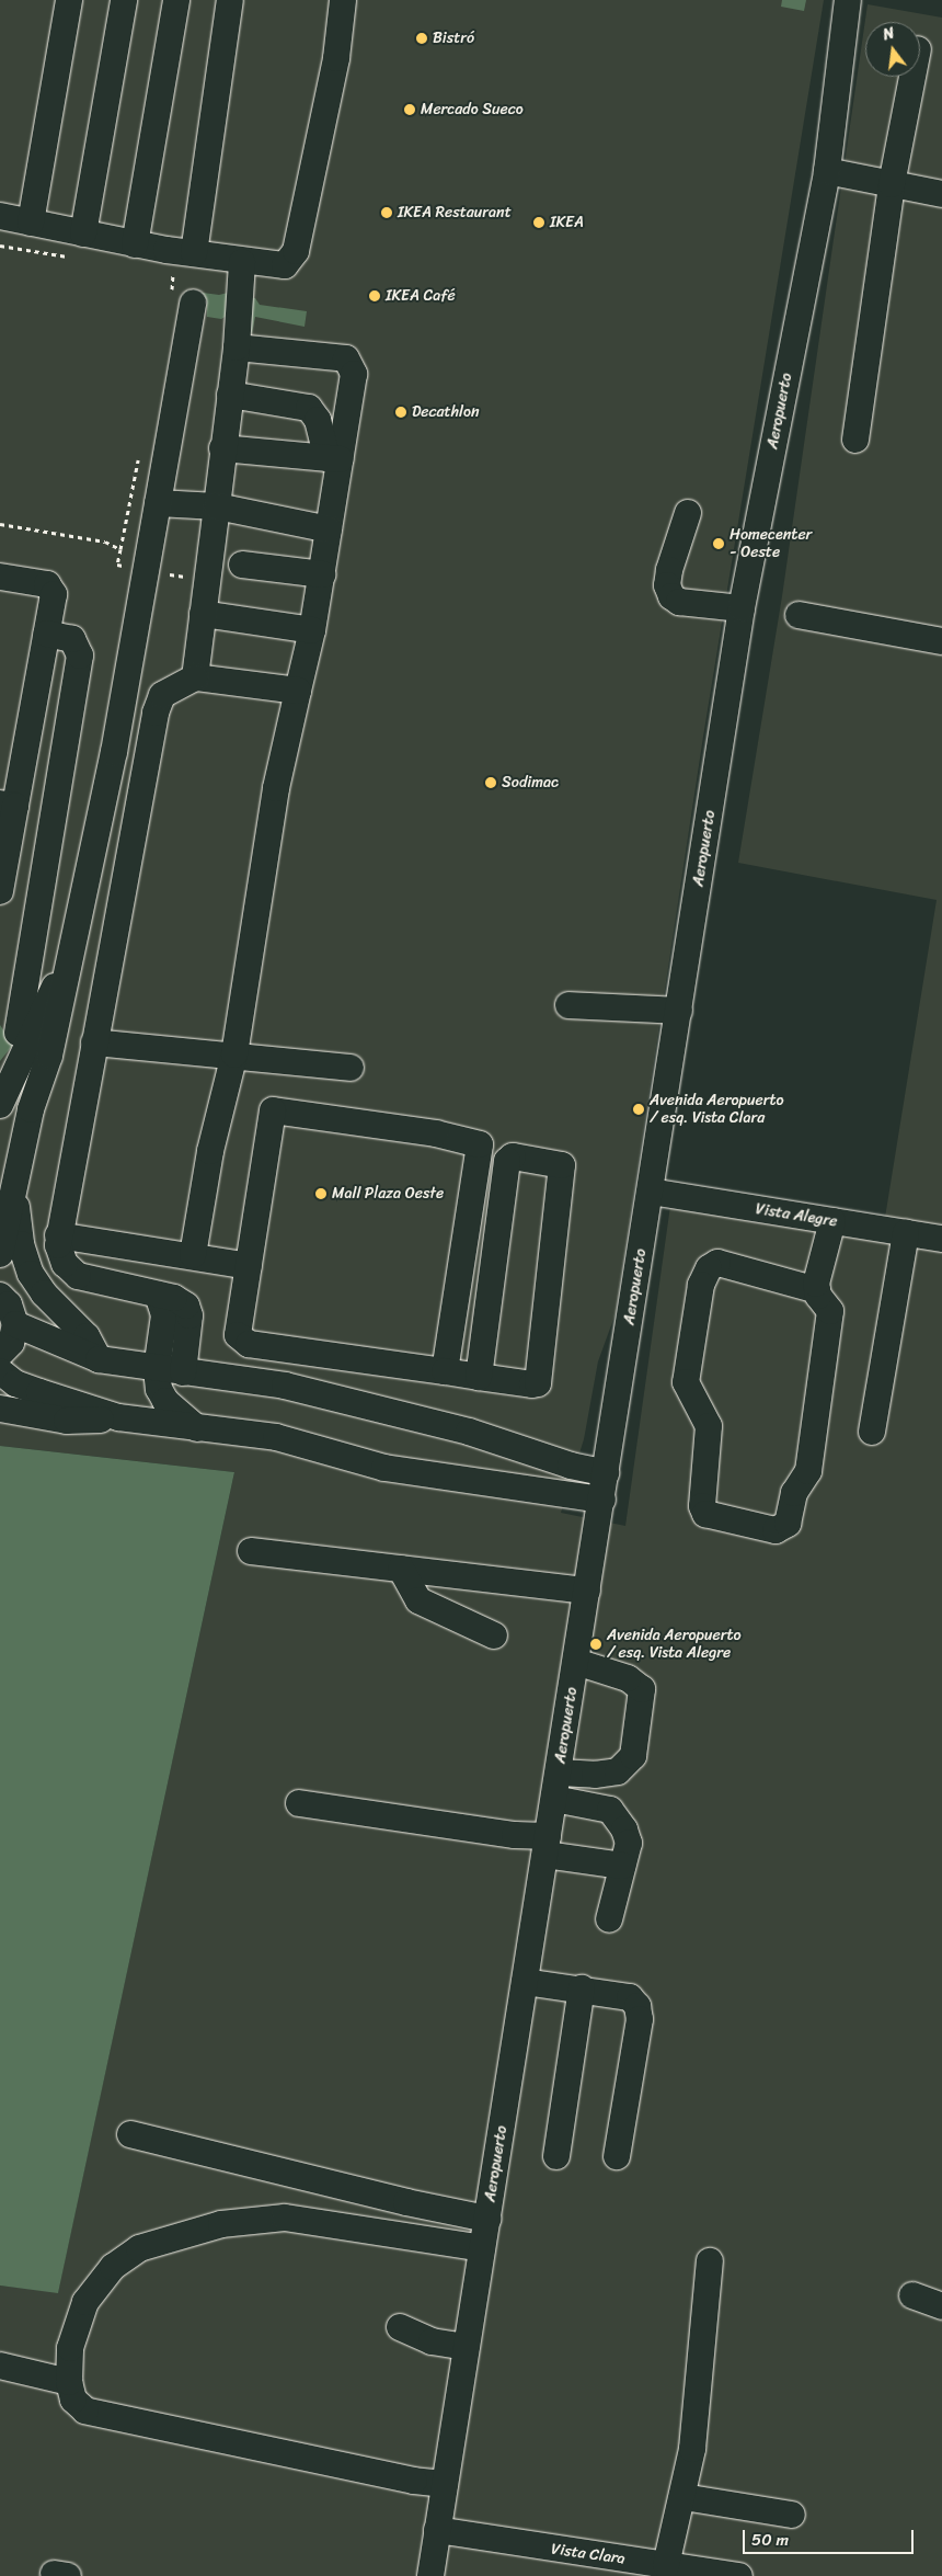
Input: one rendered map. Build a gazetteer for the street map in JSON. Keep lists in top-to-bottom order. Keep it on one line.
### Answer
{"streets":{"street":["Aeropuerto","Vista Alegre","Vista Clara"]},"crossings":[["Aeropuerto","Vista Alegre"],["Aeropuerto","Vista Clara"]],"places":["Bistró","Mercado Sueco","IKEA Restaurant","IKEA","IKEA Café","Decathlon","Homecenter - Oeste","Sodimac","Avenida Aeropuerto / esq. Vista Clara","Mall Plaza Oeste","Avenida Aeropuerto / esq. Vista Alegre"],"scale_bar":"50 m","north":"top"}
